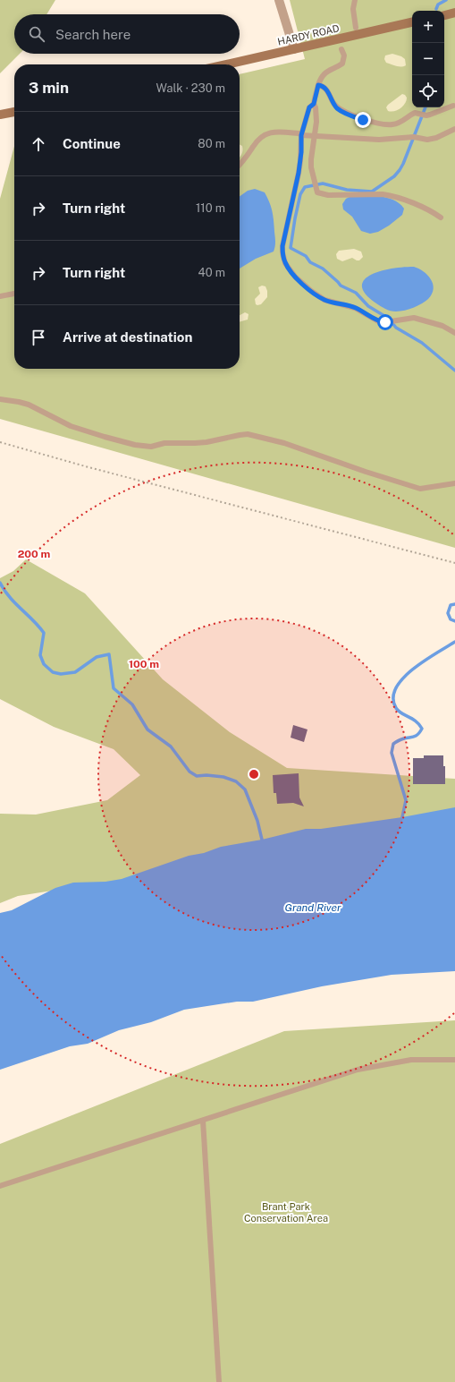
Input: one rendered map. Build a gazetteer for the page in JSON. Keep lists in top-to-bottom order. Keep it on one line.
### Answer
{"streets":{"main road":["HARDY ROAD"]},"water":["Grand River"],"parks":["Brant Park Conservation Area"],"page":{"map_buttons":["+","−"],"search":"Search here","heading":["3 min","Walk · 230 m"],"list":[["Continue","80 m"],["Turn right","110 m"],["Turn right","40 m"],"Arrive at destination"]},"rings":["200 m","100 m"]}
